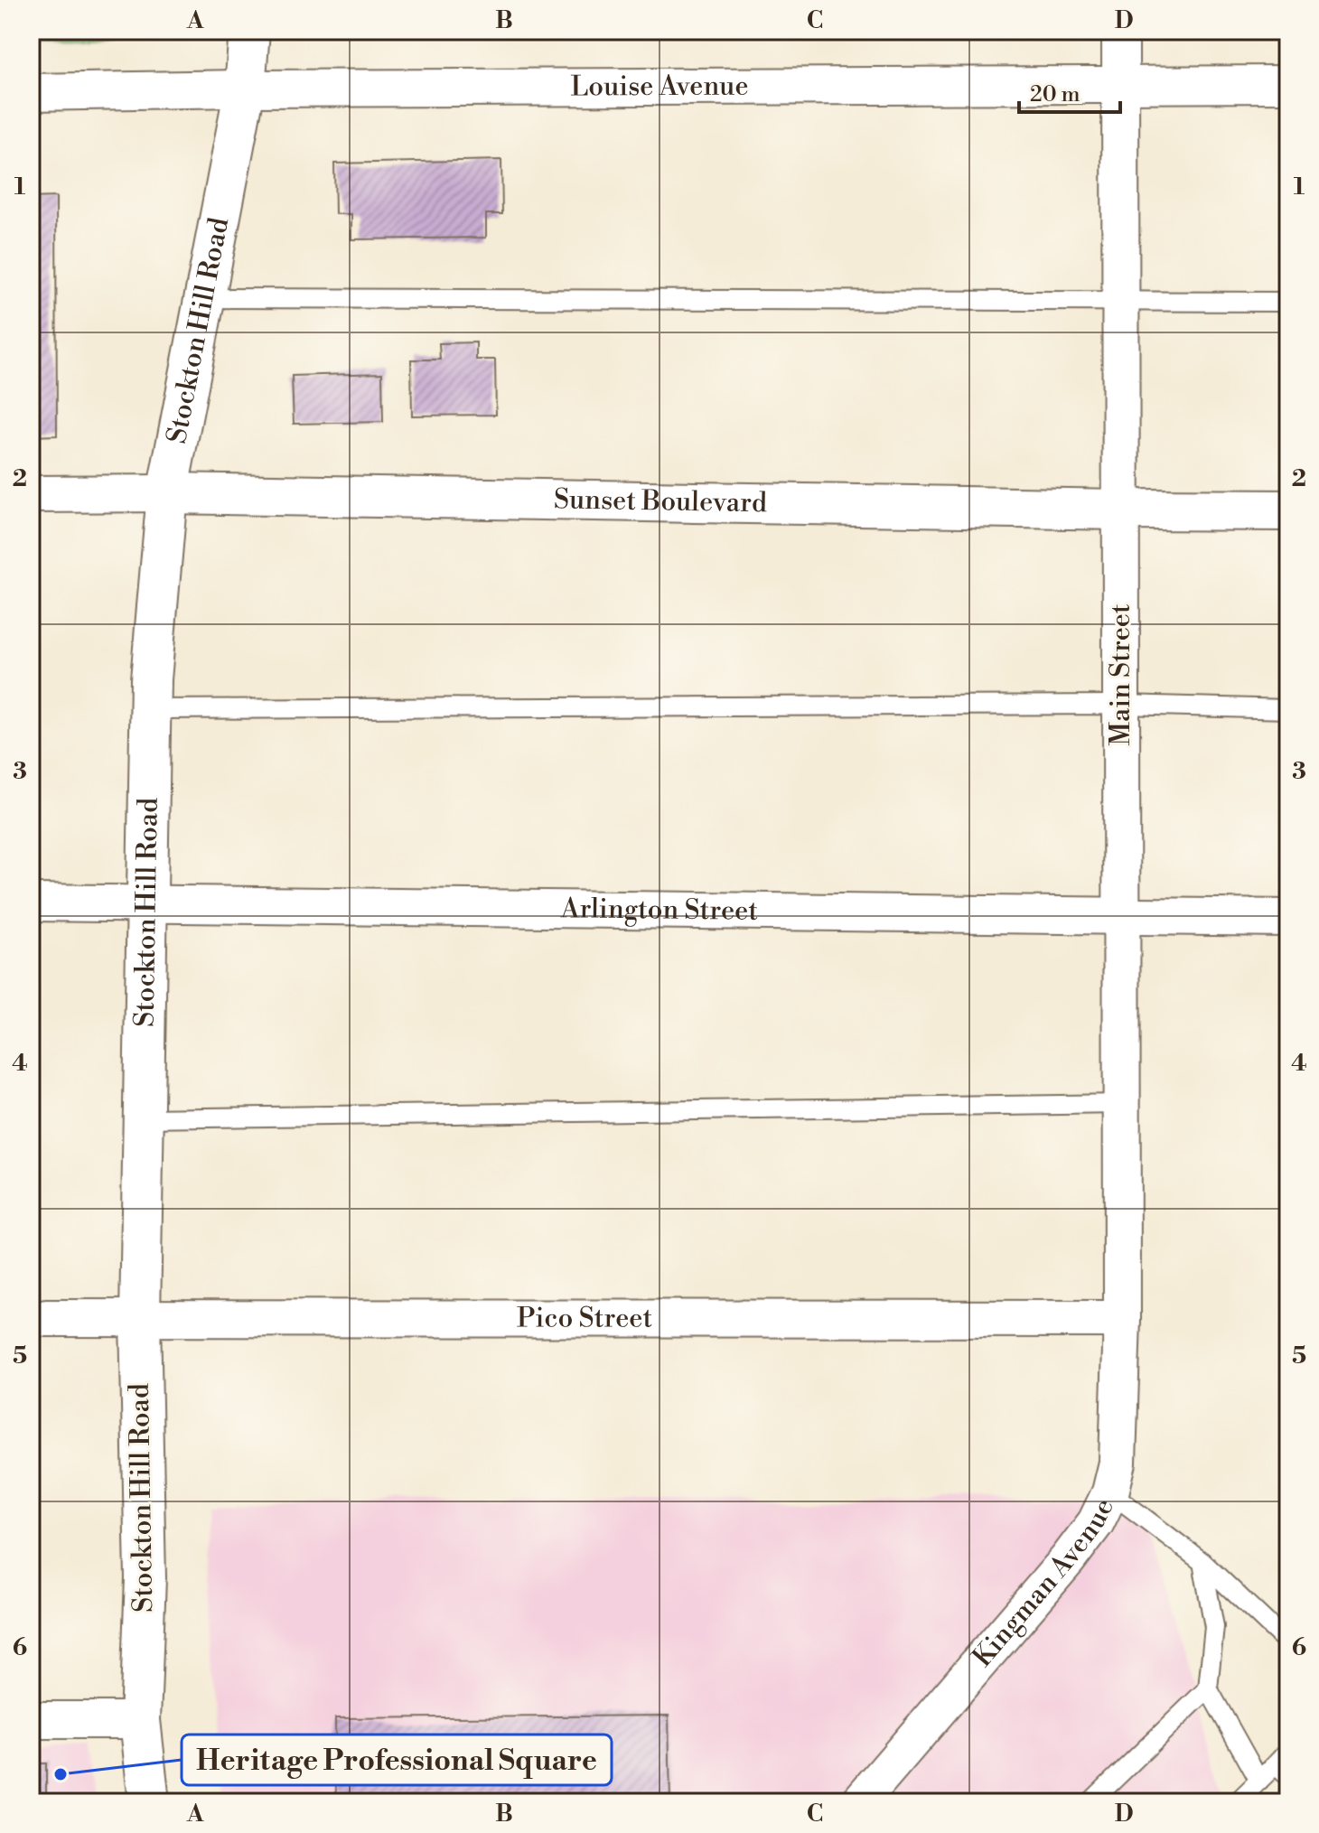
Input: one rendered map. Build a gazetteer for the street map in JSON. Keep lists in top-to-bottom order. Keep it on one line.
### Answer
{"streets":{"main road":["Stockton Hill Road","Sunset Boulevard"],"street":["Louise Avenue","Main Street","Arlington Street","Pico Street","Kingman Avenue"]},"crossings":[["Louise Avenue","Stockton Hill Road"],["Louise Avenue","Main Street"],["Stockton Hill Road","Sunset Boulevard"],["Stockton Hill Road","Arlington Street"],["Stockton Hill Road","Pico Street"],["Sunset Boulevard","Main Street"],["Main Street","Arlington Street"],["Main Street","Pico Street"],["Main Street","Kingman Avenue"],["Pico Street","Kingman Avenue"]],"places":["Heritage Professional Square"],"scale_bar":"20 m","grid":{"columns":["A","B","C","D"],"rows":["1","2","3","4","5","6"]}}
